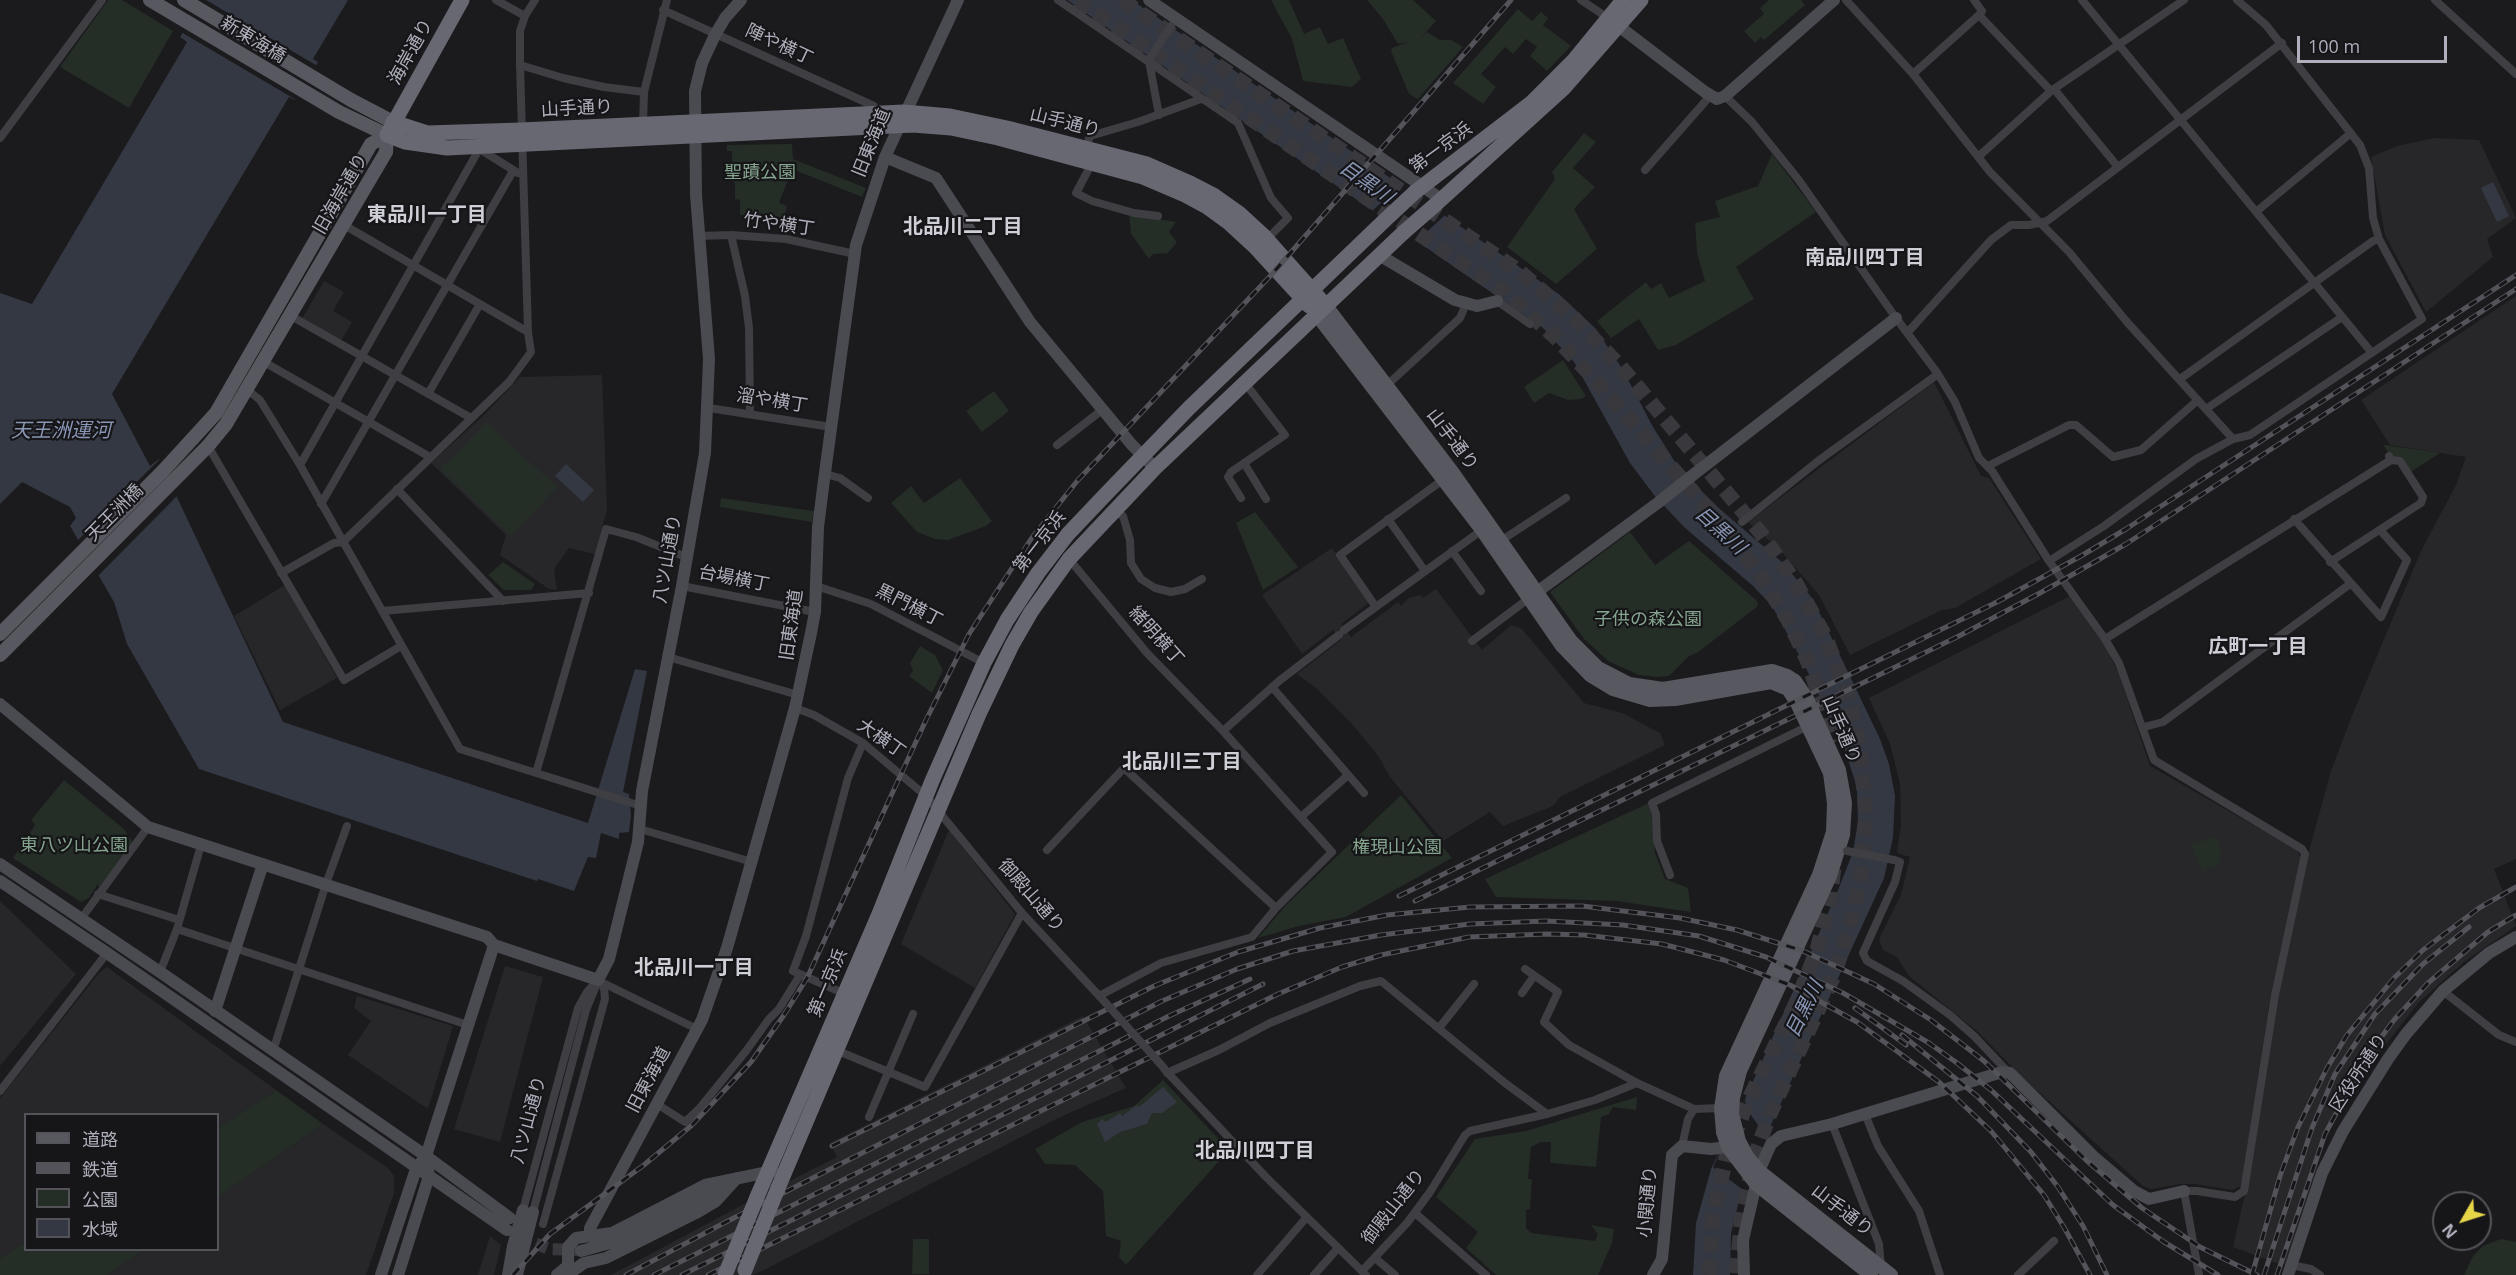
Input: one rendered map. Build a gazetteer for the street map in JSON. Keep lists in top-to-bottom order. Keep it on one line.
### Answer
{"streets":{"highway":["海岸通り","山手通り","第一京浜"],"main road":["新東海橋","旧海岸通り","天王洲橋"],"street":["陣や横丁","旧東海道","竹や横丁","溜や横丁","八ツ山通り","台場横丁","黒門横丁","緒明横丁","大横丁","御殿山通り","区役所通り","小関通り"]},"crossings":[["新東海橋","海岸通り"],["新東海橋","山手通り"],["新東海橋","旧海岸通り"],["陣や横丁","山手通り"],["陣や横丁","八ツ山通り"],["海岸通り","山手通り"],["海岸通り","旧海岸通り"],["山手通り","旧東海道"],["山手通り","第一京浜"],["山手通り","旧海岸通り"],["山手通り","八ツ山通り"],["旧東海道","竹や横丁"],["旧東海道","溜や横丁"],["旧東海道","台場横丁"],["旧東海道","黒門横丁"],["旧東海道","大横丁"],["第一京浜","黒門横丁"],["第一京浜","緒明横丁"],["第一京浜","大横丁"],["第一京浜","御殿山通り"],["旧海岸通り","天王洲橋"],["竹や横丁","八ツ山通り"],["溜や横丁","八ツ山通り"],["八ツ山通り","台場横丁"],["大横丁","御殿山通り"]],"districts":["東品川一丁目","北品川二丁目","南品川四丁目","広町一丁目","北品川三丁目","北品川一丁目","北品川四丁目"],"water":["目黒川","天王洲運河"],"parks":["聖蹟公園","子供の森公園","東八ツ山公園","権現山公園"],"legend":["道路","鉄道","公園","水域"],"scale_bar":"100 m","north":"bottom left"}
